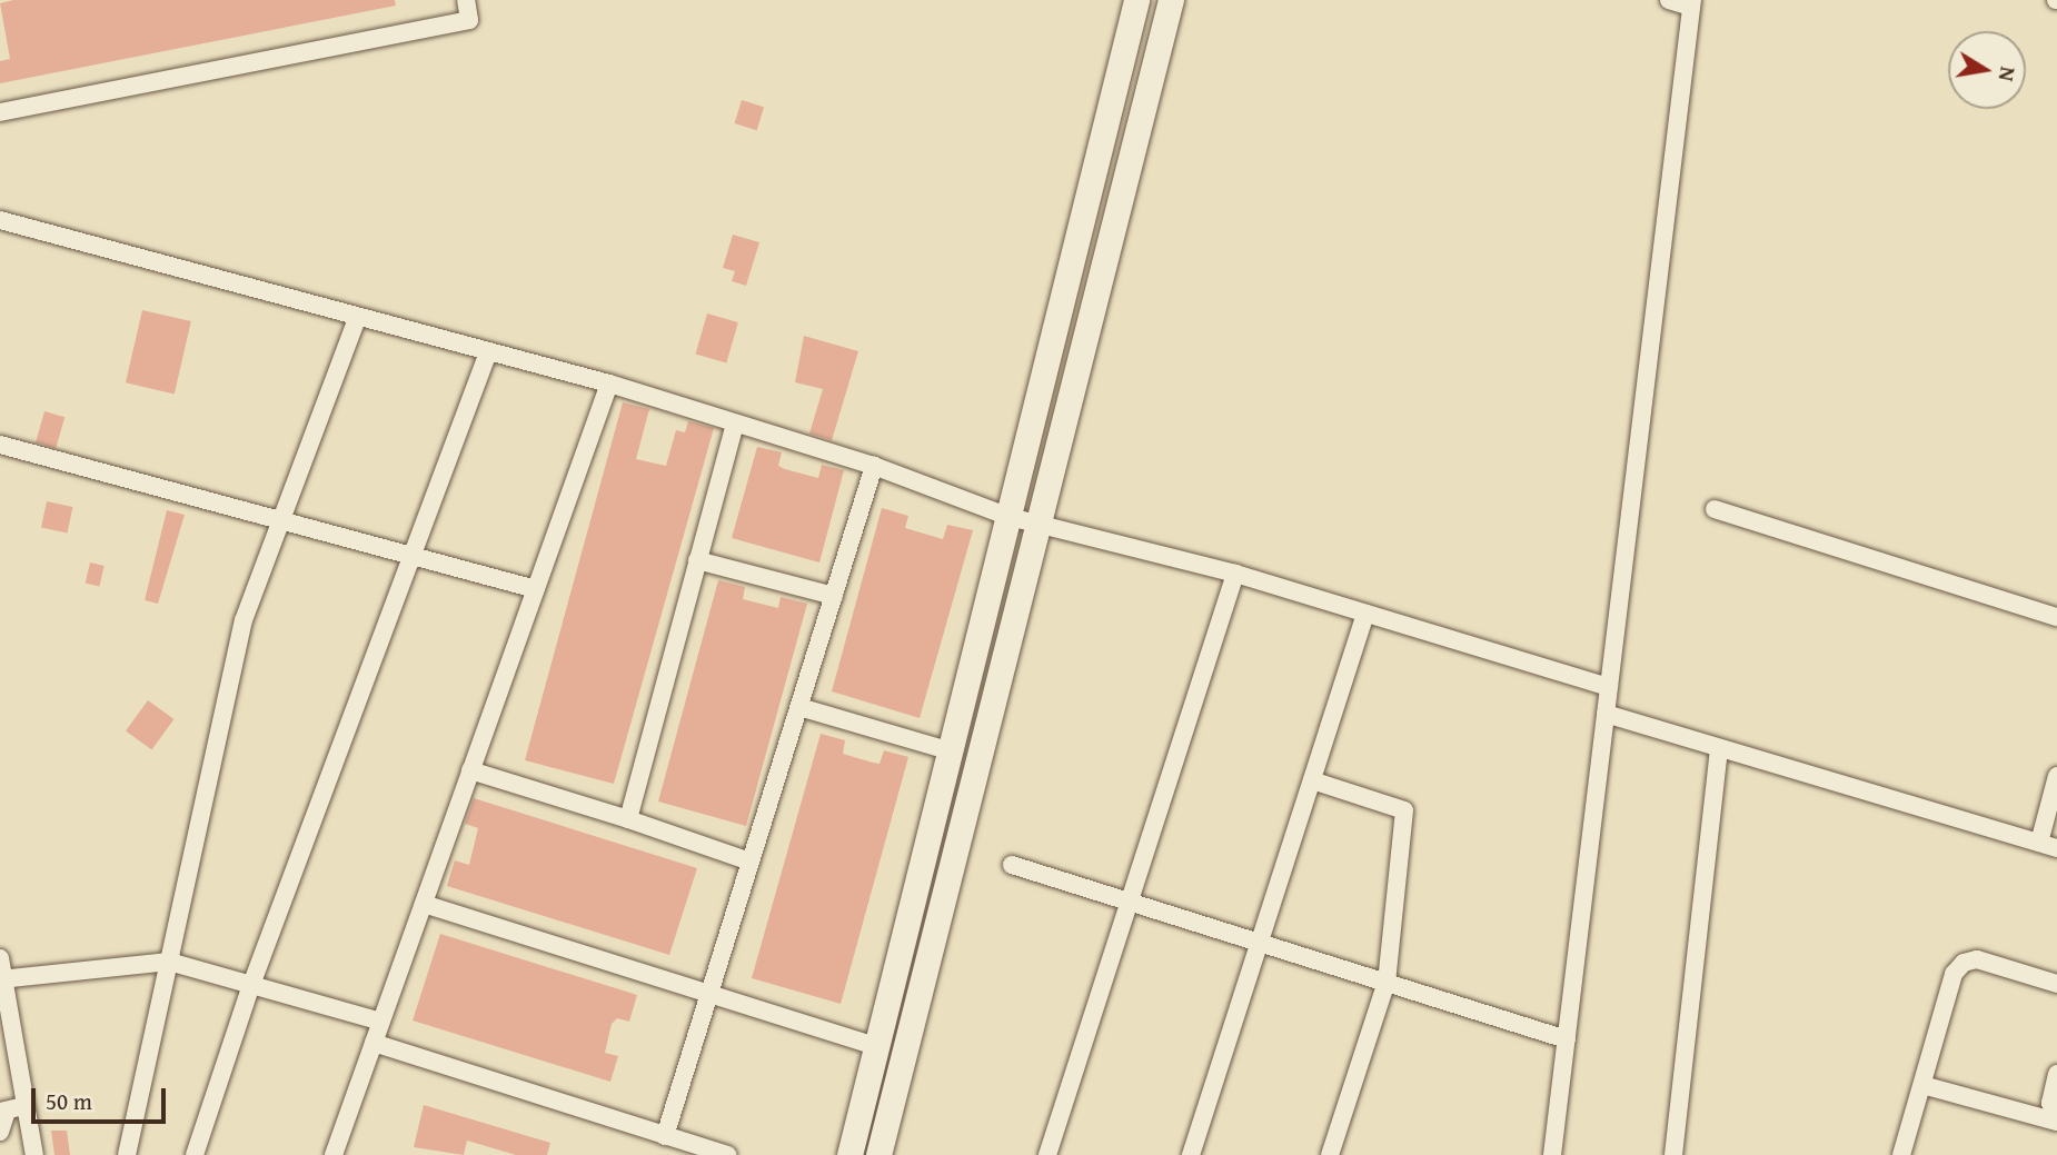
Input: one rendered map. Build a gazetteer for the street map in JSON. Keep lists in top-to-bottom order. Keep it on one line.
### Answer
{"scale_bar":"50 m","north":"right"}
